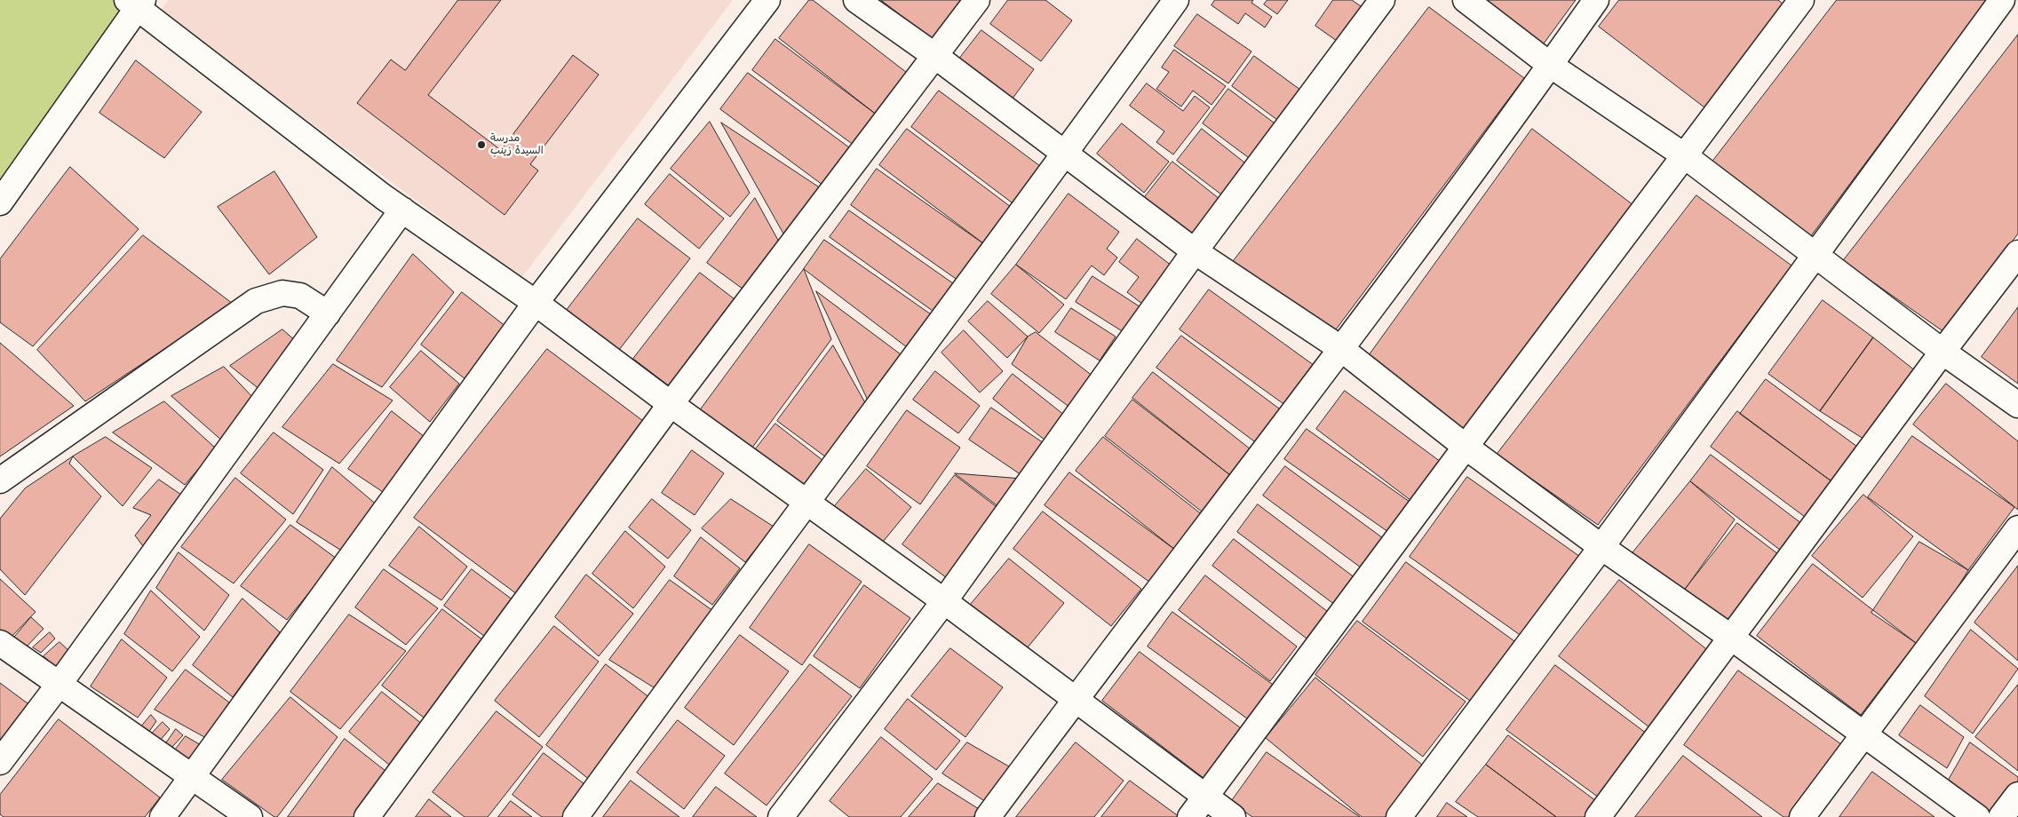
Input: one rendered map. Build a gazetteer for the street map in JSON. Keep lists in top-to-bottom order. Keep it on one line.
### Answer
{"places":["مدرسة السيدة زينب"]}
